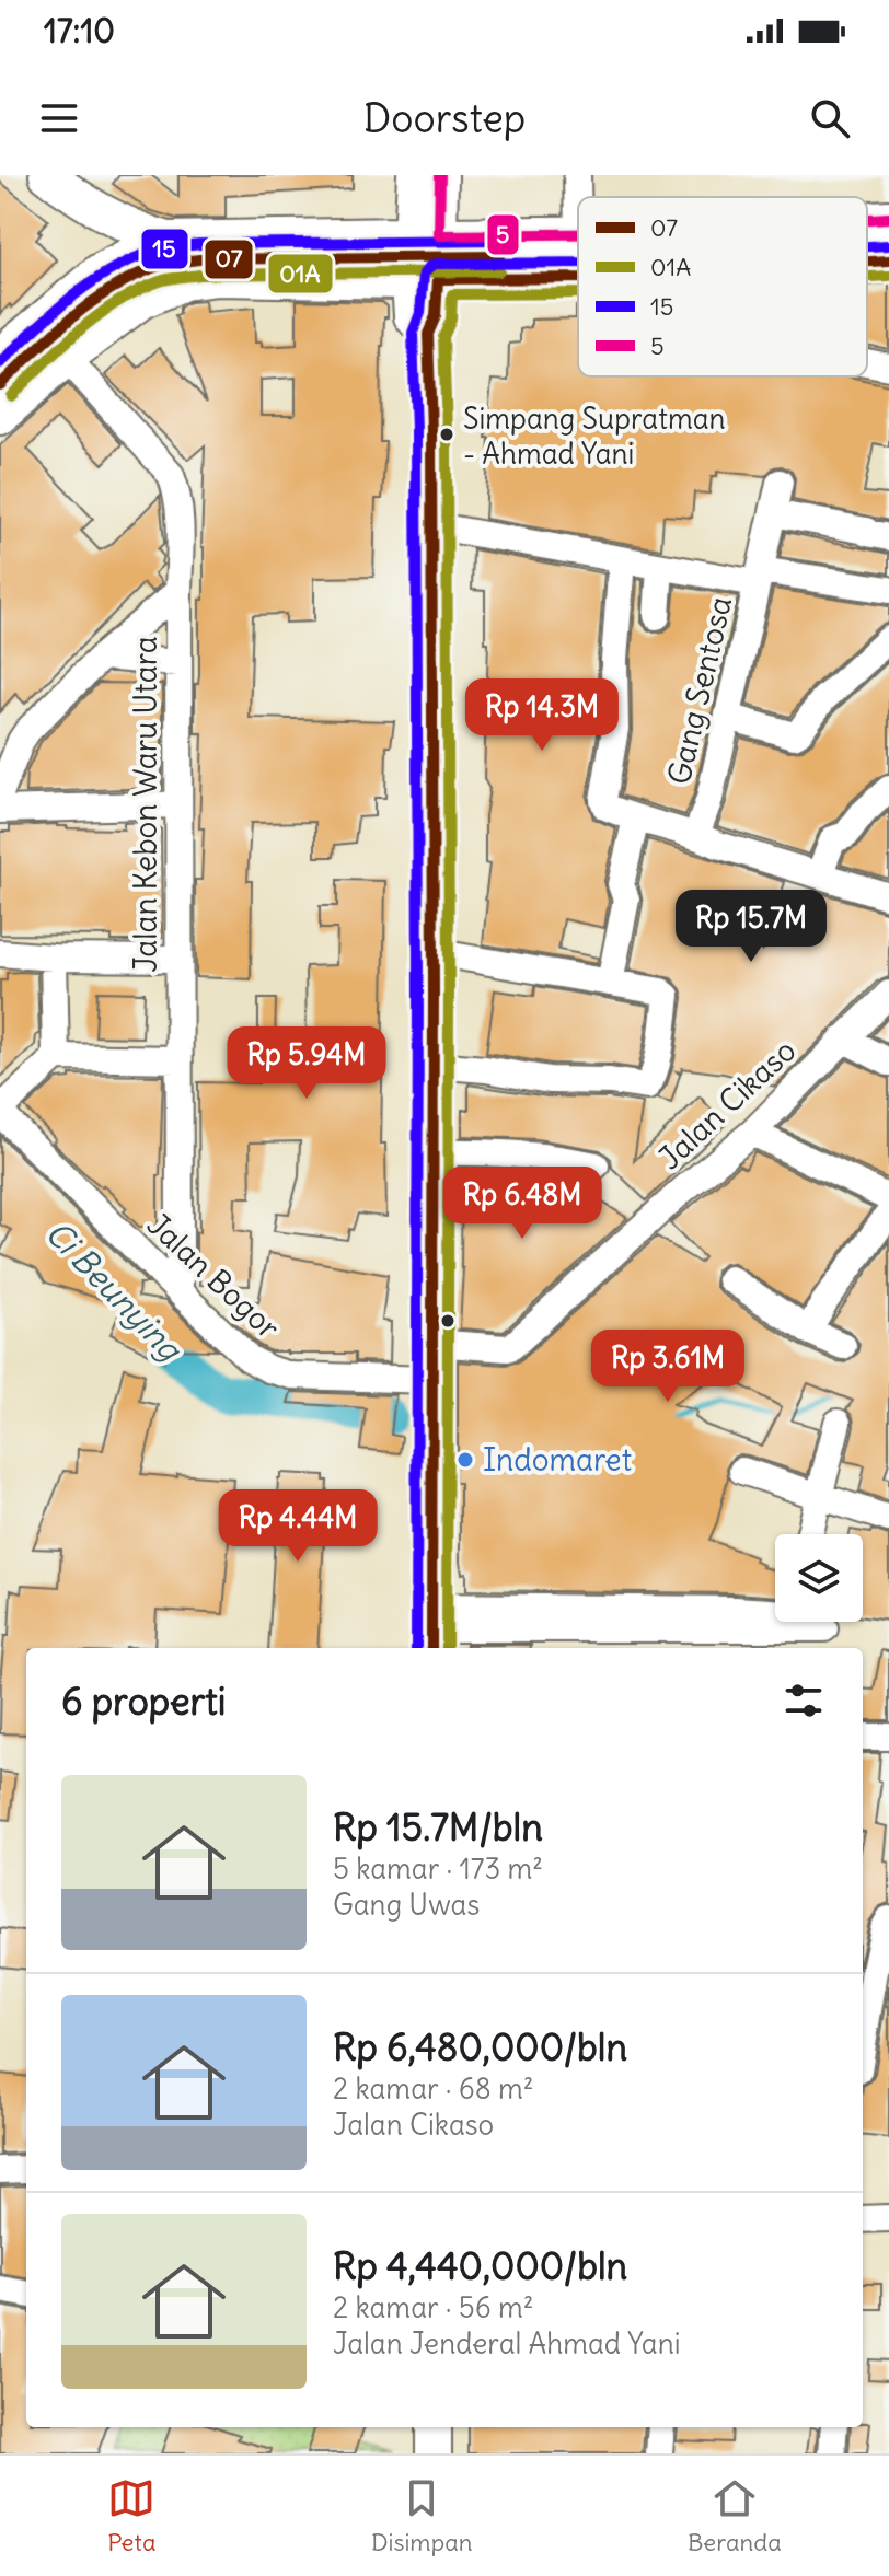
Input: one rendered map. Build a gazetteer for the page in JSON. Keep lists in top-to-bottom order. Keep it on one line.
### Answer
{"streets":{"street":["Gang Sentosa","Jalan Kebon Waru Utara","Jalan Cikaso","Jalan Bogor"]},"crossings":[["Jalan Kebon Waru Utara","Jalan Bogor"]],"water":["Ci Beunying"],"places":["Simpang Supratman - Ahmad Yani","Indomaret"],"lines":["transit line 5","transit line 15","transit line 07","transit line 01A"],"legend":["07","01A","15","5"],"page":{"status":"17:10","header":"Doorstep","price":["Rp 14.3M","Rp 15.7M","Rp 5.94M","Rp 6.48M","Rp 3.61M","Rp 4.44M"],"heading":"6 properti","list":[{"name":"Rp 15.7M/bln","note":"5 kamar · 173 m² · Gang Uwas"},{"name":"Rp 6,480,000/bln","note":"2 kamar · 68 m² · Jalan Cikaso"},{"name":"Rp 4,440,000/bln","note":"2 kamar · 56 m² · Jalan Jenderal Ahmad Yani"}],"tabs":["Peta","Disimpan","Beranda"]}}
